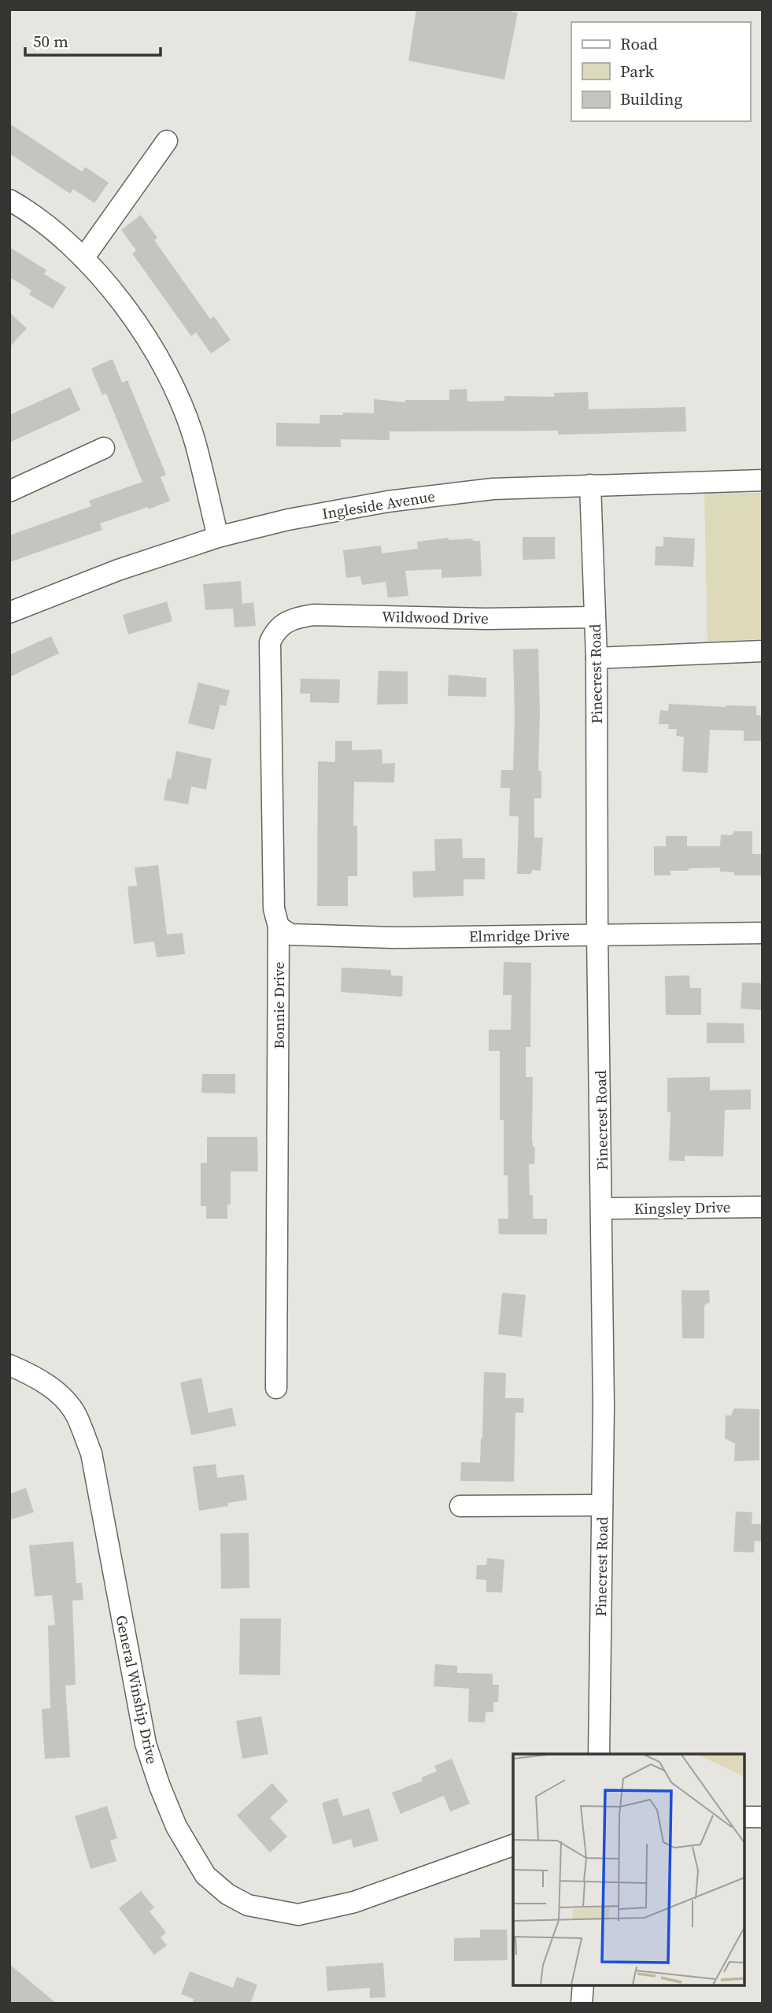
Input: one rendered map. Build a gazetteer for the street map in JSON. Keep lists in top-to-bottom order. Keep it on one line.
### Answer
{"streets":{"street":["Ingleside Avenue","Wildwood Drive","Pinecrest Road","Elmridge Drive","Bonnie Drive","Kingsley Drive","General Winship Drive"]},"crossings":[["Ingleside Avenue","Pinecrest Road"],["Wildwood Drive","Pinecrest Road"],["Wildwood Drive","Bonnie Drive"],["Pinecrest Road","Elmridge Drive"],["Pinecrest Road","Kingsley Drive"],["Elmridge Drive","Bonnie Drive"]],"legend":["Road","Park","Building"],"scale_bar":"50 m"}
